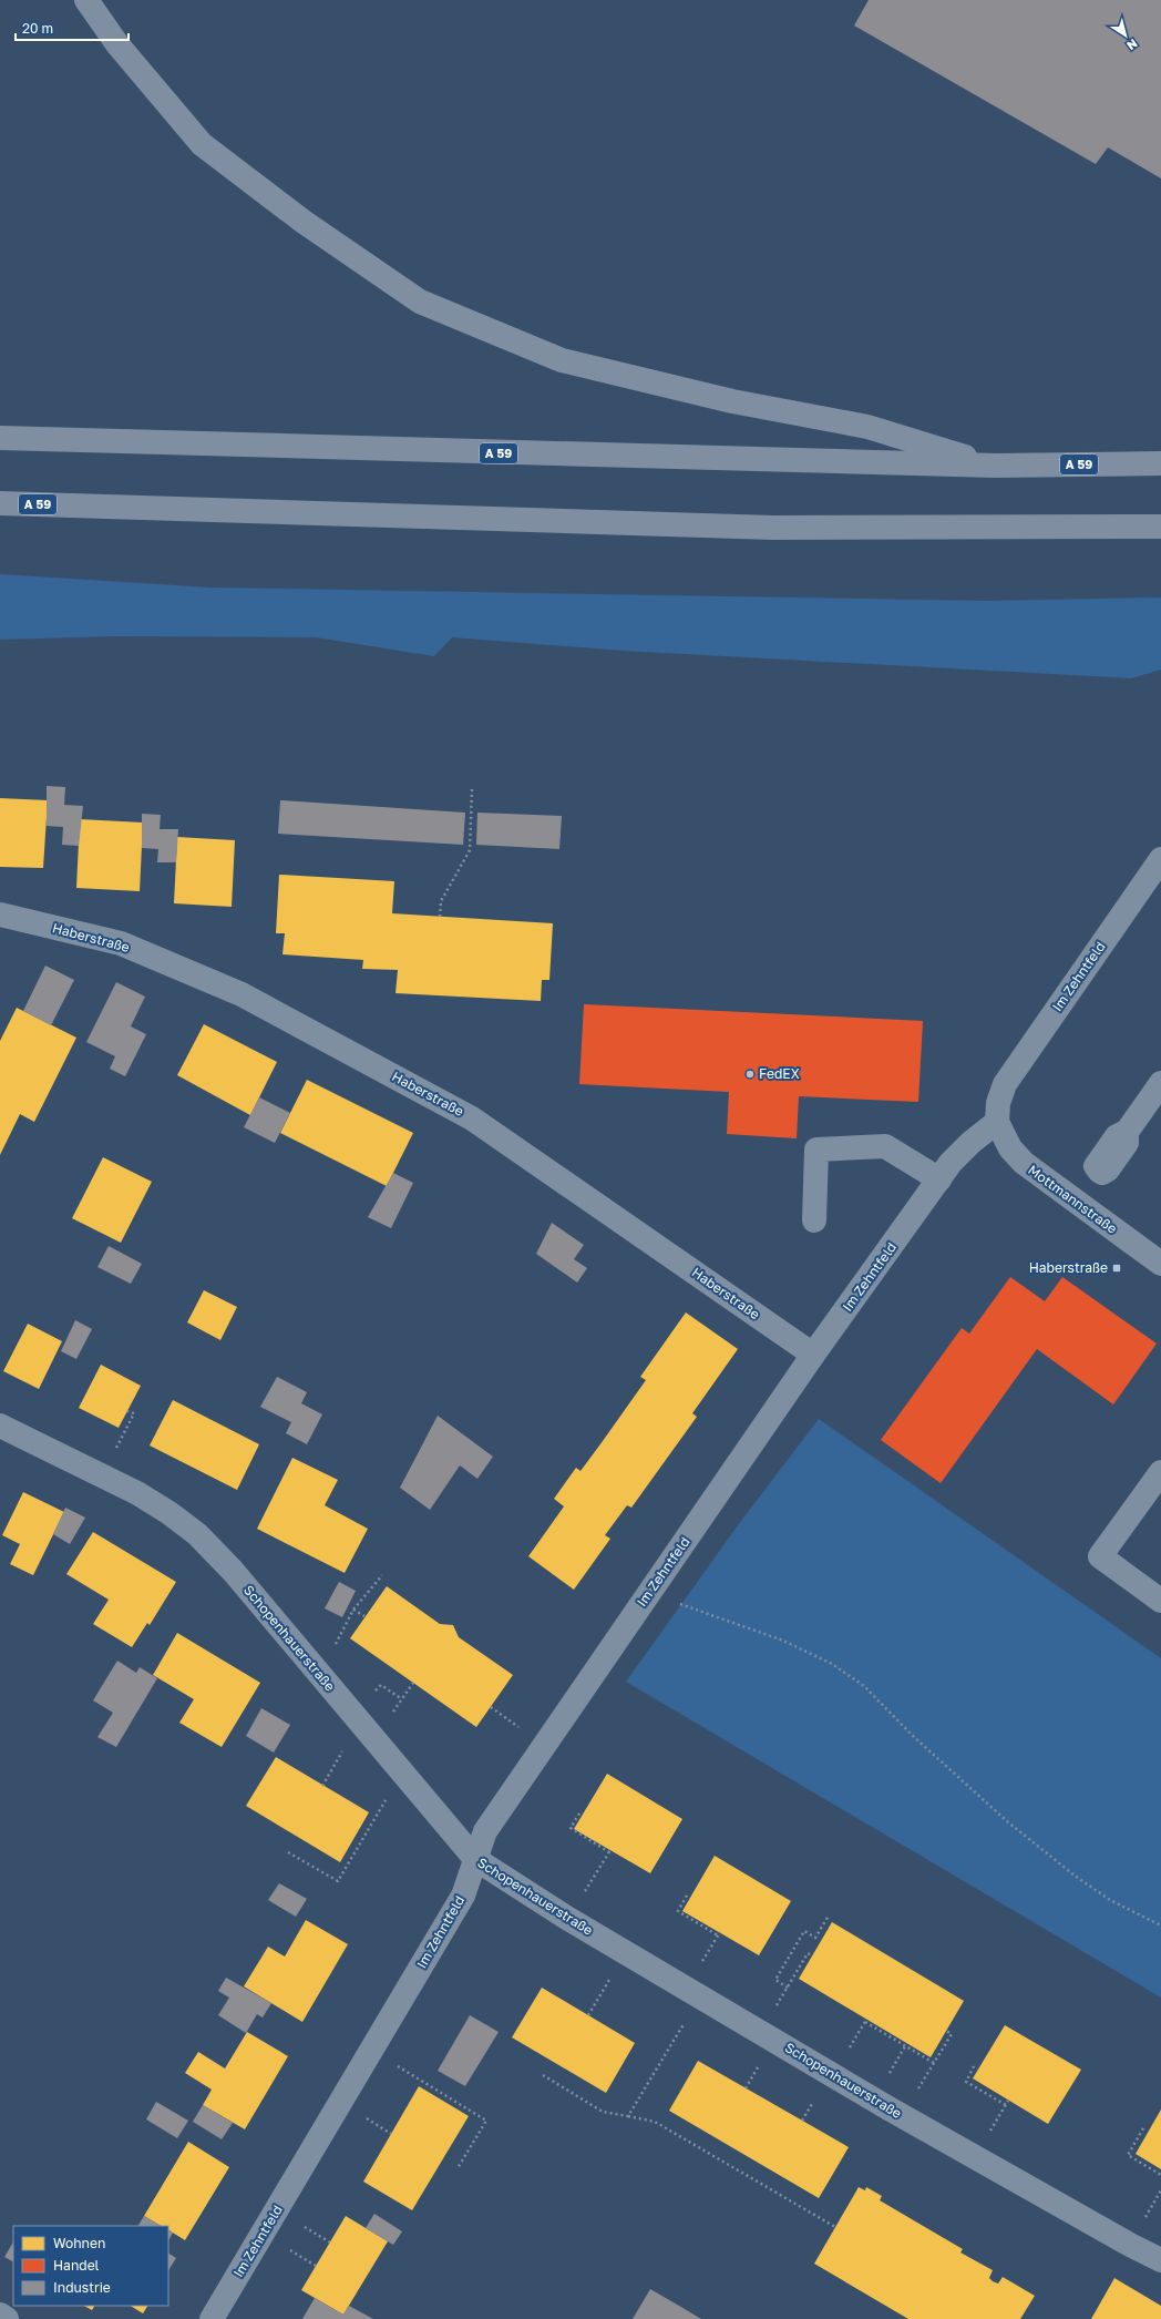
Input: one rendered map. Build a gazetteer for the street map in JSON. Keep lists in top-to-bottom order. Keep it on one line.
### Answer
{"streets":{"highway":["A 59"],"street":["Haberstraße","Im Zehntfeld","Mottmannstraße","Schopenhauerstraße"]},"crossings":[["Haberstraße","Im Zehntfeld"],["Im Zehntfeld","Mottmannstraße"],["Im Zehntfeld","Schopenhauerstraße"]],"places":{"other":["FedEX"],"transit":["Haberstraße"]},"legend":["Wohnen","Handel","Industrie"],"scale_bar":"20 m","north":"bottom right"}
